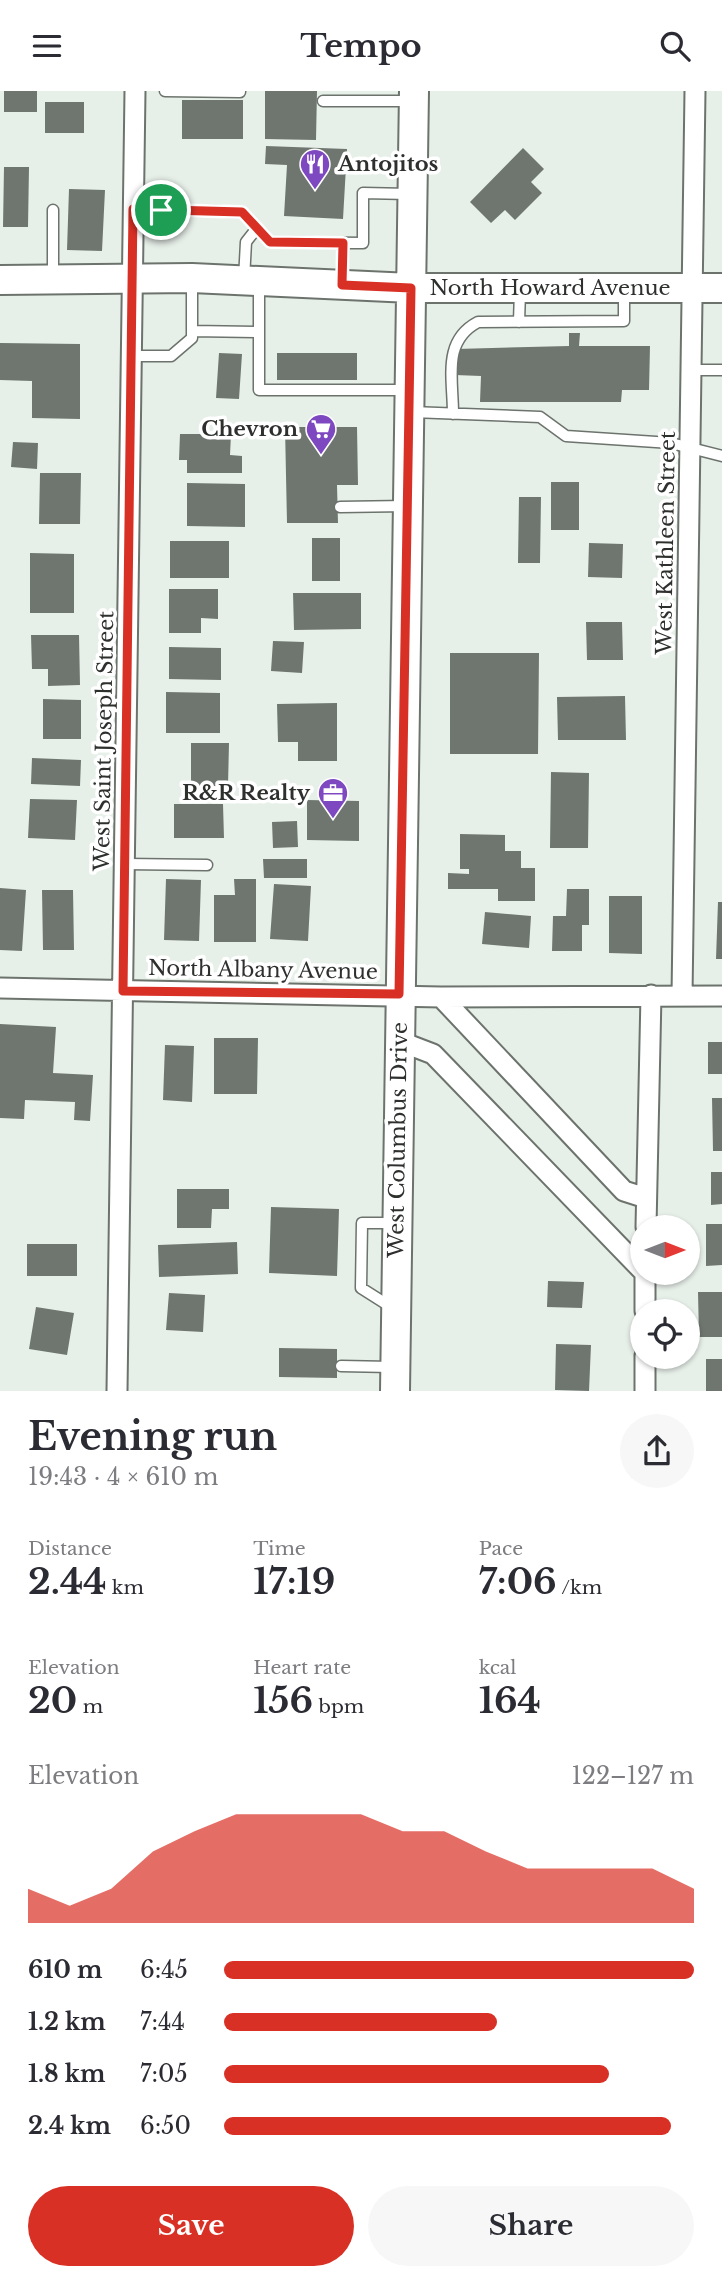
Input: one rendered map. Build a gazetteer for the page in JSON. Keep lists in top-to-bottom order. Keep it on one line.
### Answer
{"streets":{"main road":["North Howard Avenue","West Columbus Drive"],"street":["West Kathleen Street","West Saint Joseph Street","North Albany Avenue"]},"crossings":[["North Howard Avenue","West Kathleen Street"],["North Howard Avenue","West Saint Joseph Street"],["North Howard Avenue","West Columbus Drive"],["West Kathleen Street","North Albany Avenue"],["West Saint Joseph Street","North Albany Avenue"],["North Albany Avenue","West Columbus Drive"]],"places":{"restaurant":["Antojitos"],"supermarket":["Chevron"],"office":["R&R Realty"]},"north":"right","page":{"header":"Tempo","heading":["Evening run","19:43 · 4 × 610 m"],"stats":[["Distance","2.44 km"],["Time","17:19"],["Pace","7:06 /km"],["Elevation","20 m"],["Heart rate","156 bpm"],["kcal","164"]],"chart":["Elevation","122–127 m"],"list":[{"name":"610 m","note":"6:45"},{"name":"1.2 km","note":"7:44"},{"name":"1.8 km","note":"7:05"},{"name":"2.4 km","note":"6:50"}],"buttons":["Save","Share"]}}
